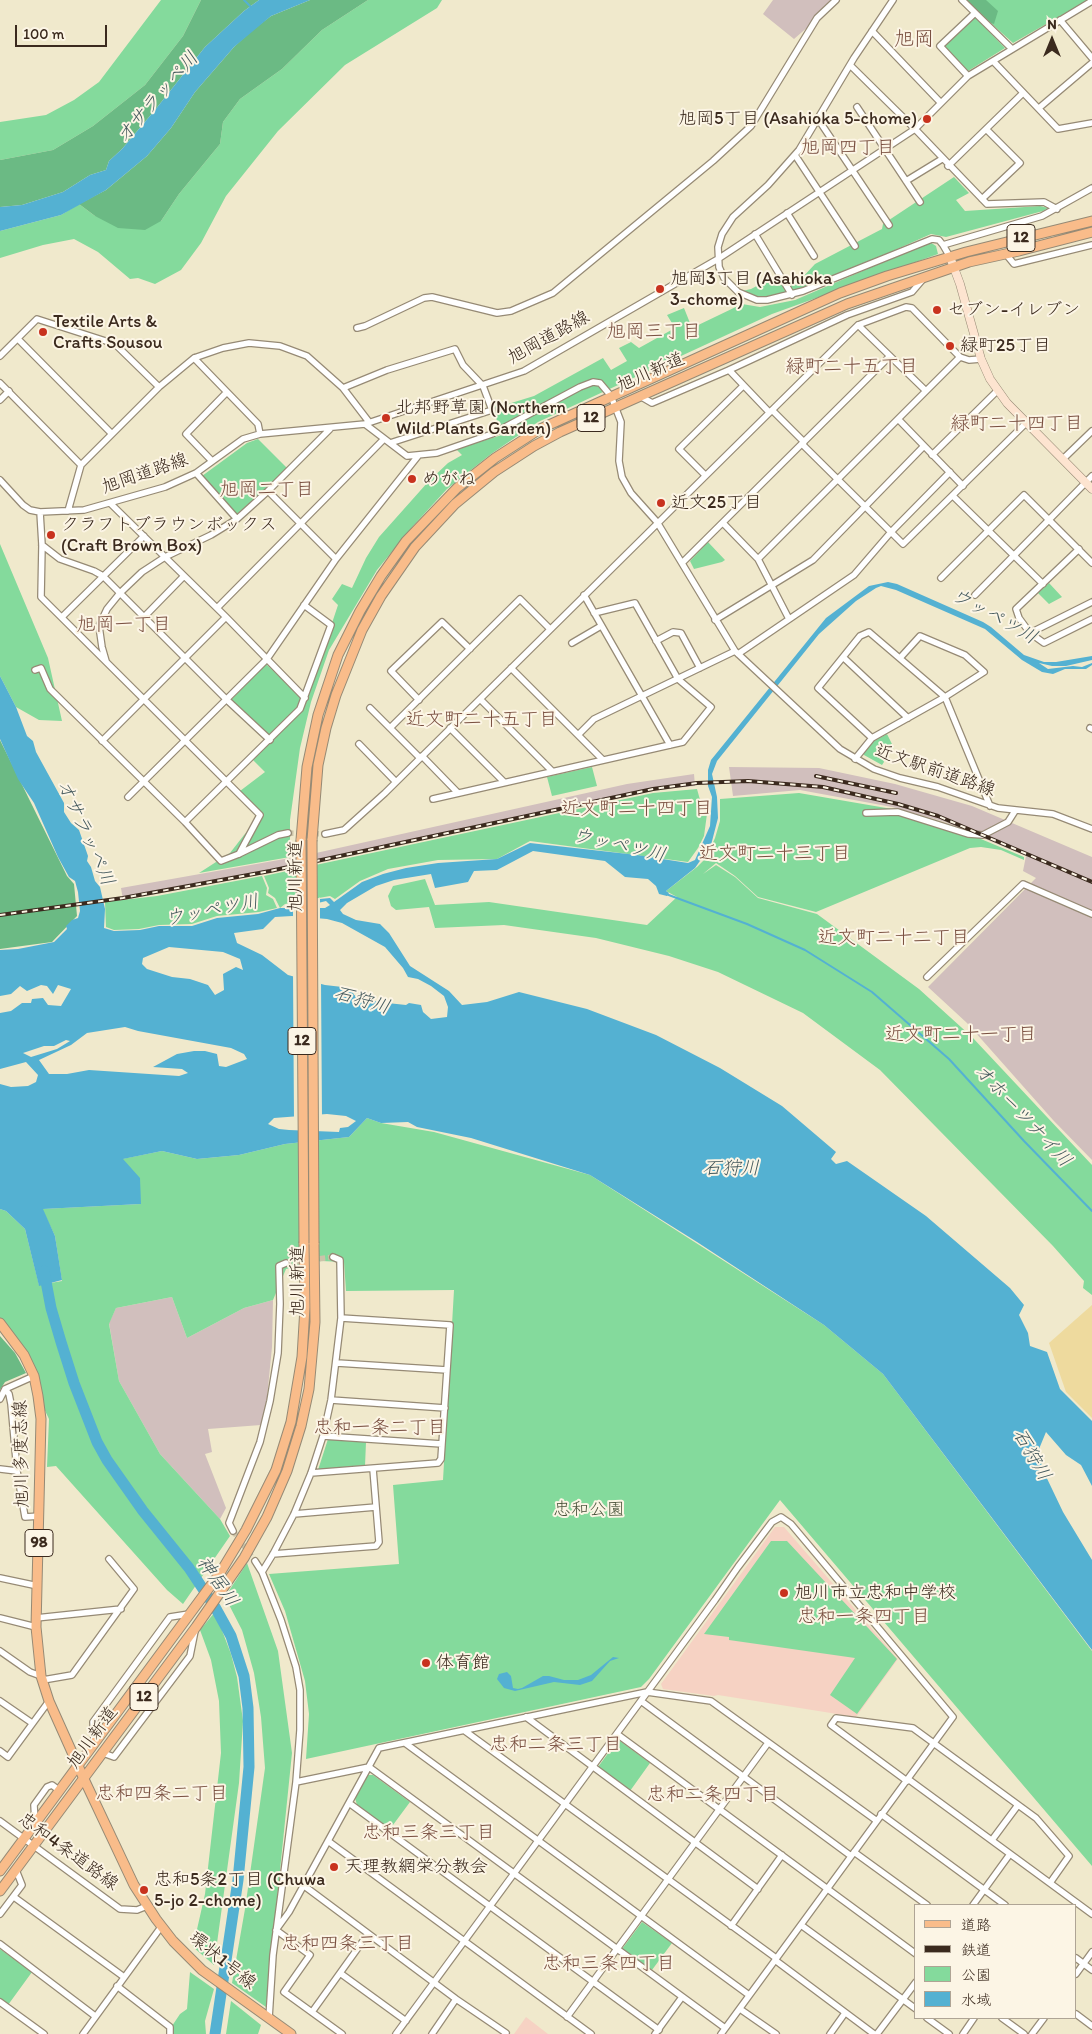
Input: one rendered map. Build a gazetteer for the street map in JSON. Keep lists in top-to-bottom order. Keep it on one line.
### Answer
{"streets":{"main road":["12","旭川新道","旭川多度志線","98","環状1号線"],"street":["旭岡道路線","近文駅前道路線","忠和4条道路線"]},"crossings":[["旭川新道","旭川多度志線"],["旭川新道","忠和4条道路線"],["旭川新道","環状1号線"],["旭川多度志線","環状1号線"],["忠和4条道路線","環状1号線"]],"districts":["旭岡","旭岡四丁目","旭岡三丁目","緑町二十五丁目","緑町二十四丁目","旭岡二丁目","旭岡一丁目","近文町二十五丁目","近文町二十四丁目","近文町二十三丁目","近文町二十二丁目","近文町二十一丁目","忠和一条二丁目","忠和一条四丁目","忠和二条三丁目","忠和四条二丁目","忠和二条四丁目","忠和三条三丁目","忠和四条三丁目","忠和三条四丁目"],"water":["オサラッペ川","ウッペツ川","石狩川","オホーツナイ川","神居川"],"parks":["忠和公園"],"places":["旭岡5丁目 (Asahioka 5-chome)","旭岡3丁目 (Asahioka 3-chome)","セブン-イレブン","Textile Arts & Crafts Sousou","緑町25丁目","北邦野草園 (Northern Wild Plants Garden)","めがね","近文25丁目","クラフトブラウンボックス (Craft Brown Box)","旭川市立忠和中学校","体育館","天理教網栄分教会","忠和5条2丁目 (Chuwa 5-jo 2-chome)"],"legend":["道路","鉄道","公園","水域"],"scale_bar":"100 m","north":"top"}
